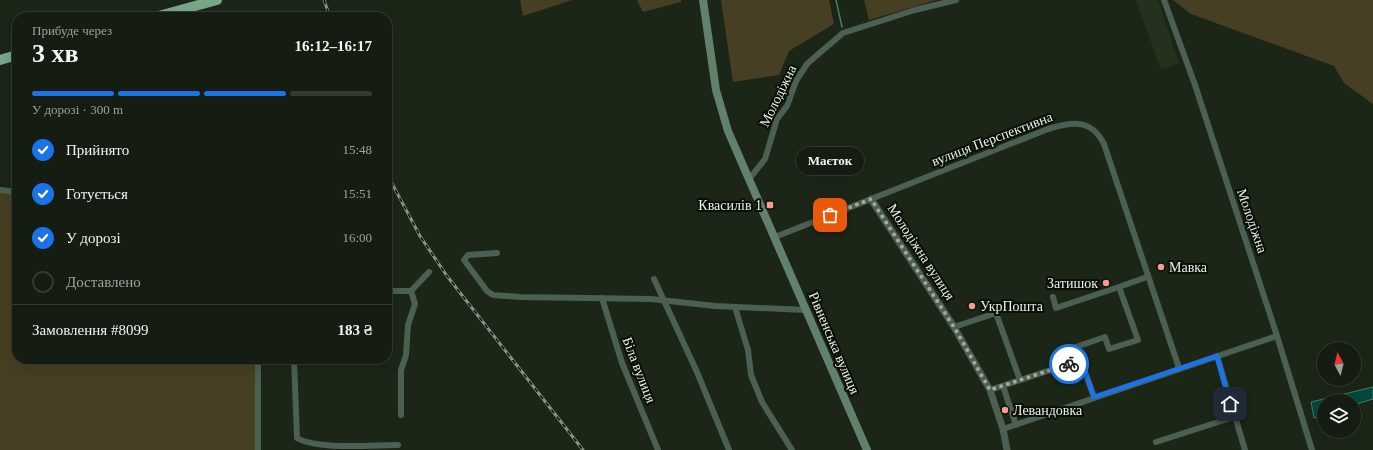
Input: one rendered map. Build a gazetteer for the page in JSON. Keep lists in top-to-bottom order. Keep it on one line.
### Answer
{"streets":{"main road":["Рівненська вулиця"],"street":["Молодіжна","вулиця Перспективна","Молодіжна вулиця","Біла вулиця"]},"crossings":[["Молодіжна","Рівненська вулиця"],["вулиця Перспективна","Молодіжна вулиця"],["вулиця Перспективна","Рівненська вулиця"]],"places":{"transit":["Квасилів 1"],"other":["Маєток","Мавка","Затишок","УкрПошта","Левандовка"]},"north":"top","page":{"heading":["3 хв","Прибуде через","16:12–16:17"],"panel":["Замовлення #8099","183 ₴"],"bar":"У дорозі · 300 m","list":[["Прийнято","15:48"],["Готується","15:51"],["У дорозі","16:00"],"Доставлено"],"bubble":"Маєток"}}
